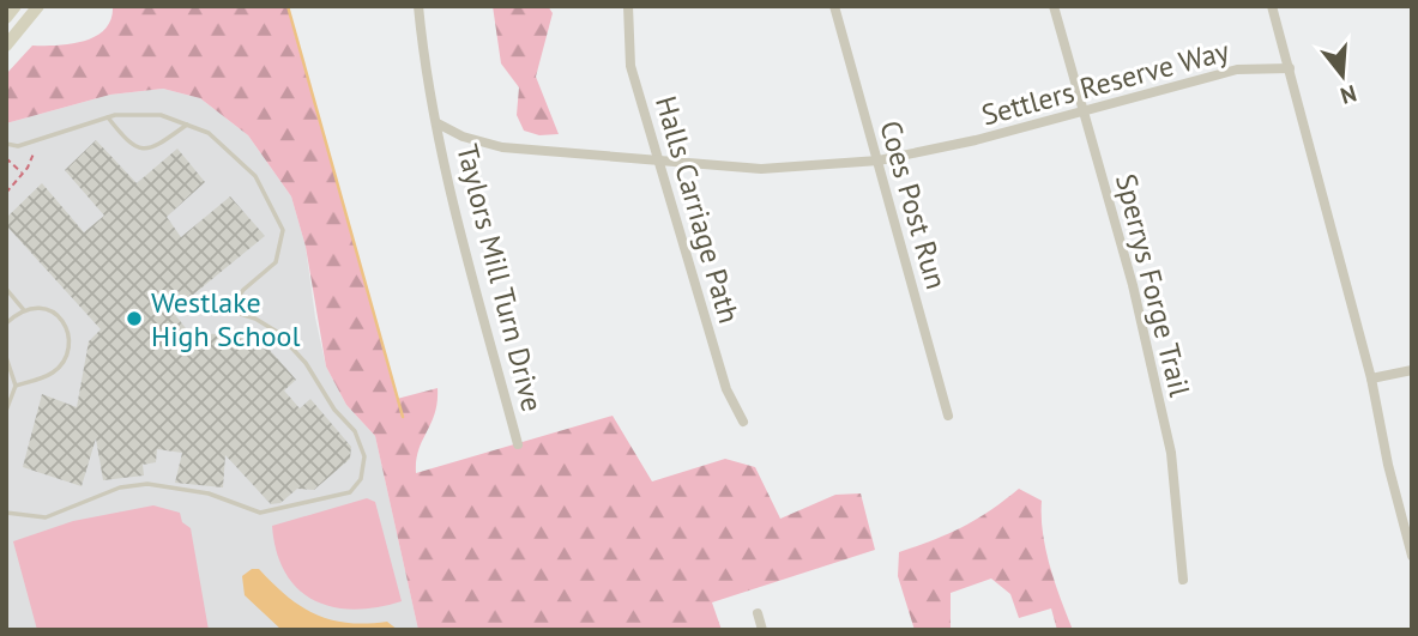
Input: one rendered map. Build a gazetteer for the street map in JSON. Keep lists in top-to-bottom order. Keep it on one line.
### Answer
{"streets":{"street":["Settlers Reserve Way","Coes Post Run","Halls Carriage Path","Taylors Mill Turn Drive","Sperrys Forge Trail"]},"crossings":[["Settlers Reserve Way","Coes Post Run"],["Settlers Reserve Way","Halls Carriage Path"],["Settlers Reserve Way","Taylors Mill Turn Drive"],["Settlers Reserve Way","Sperrys Forge Trail"]],"places":["Westlake High School"],"north":"bottom"}
